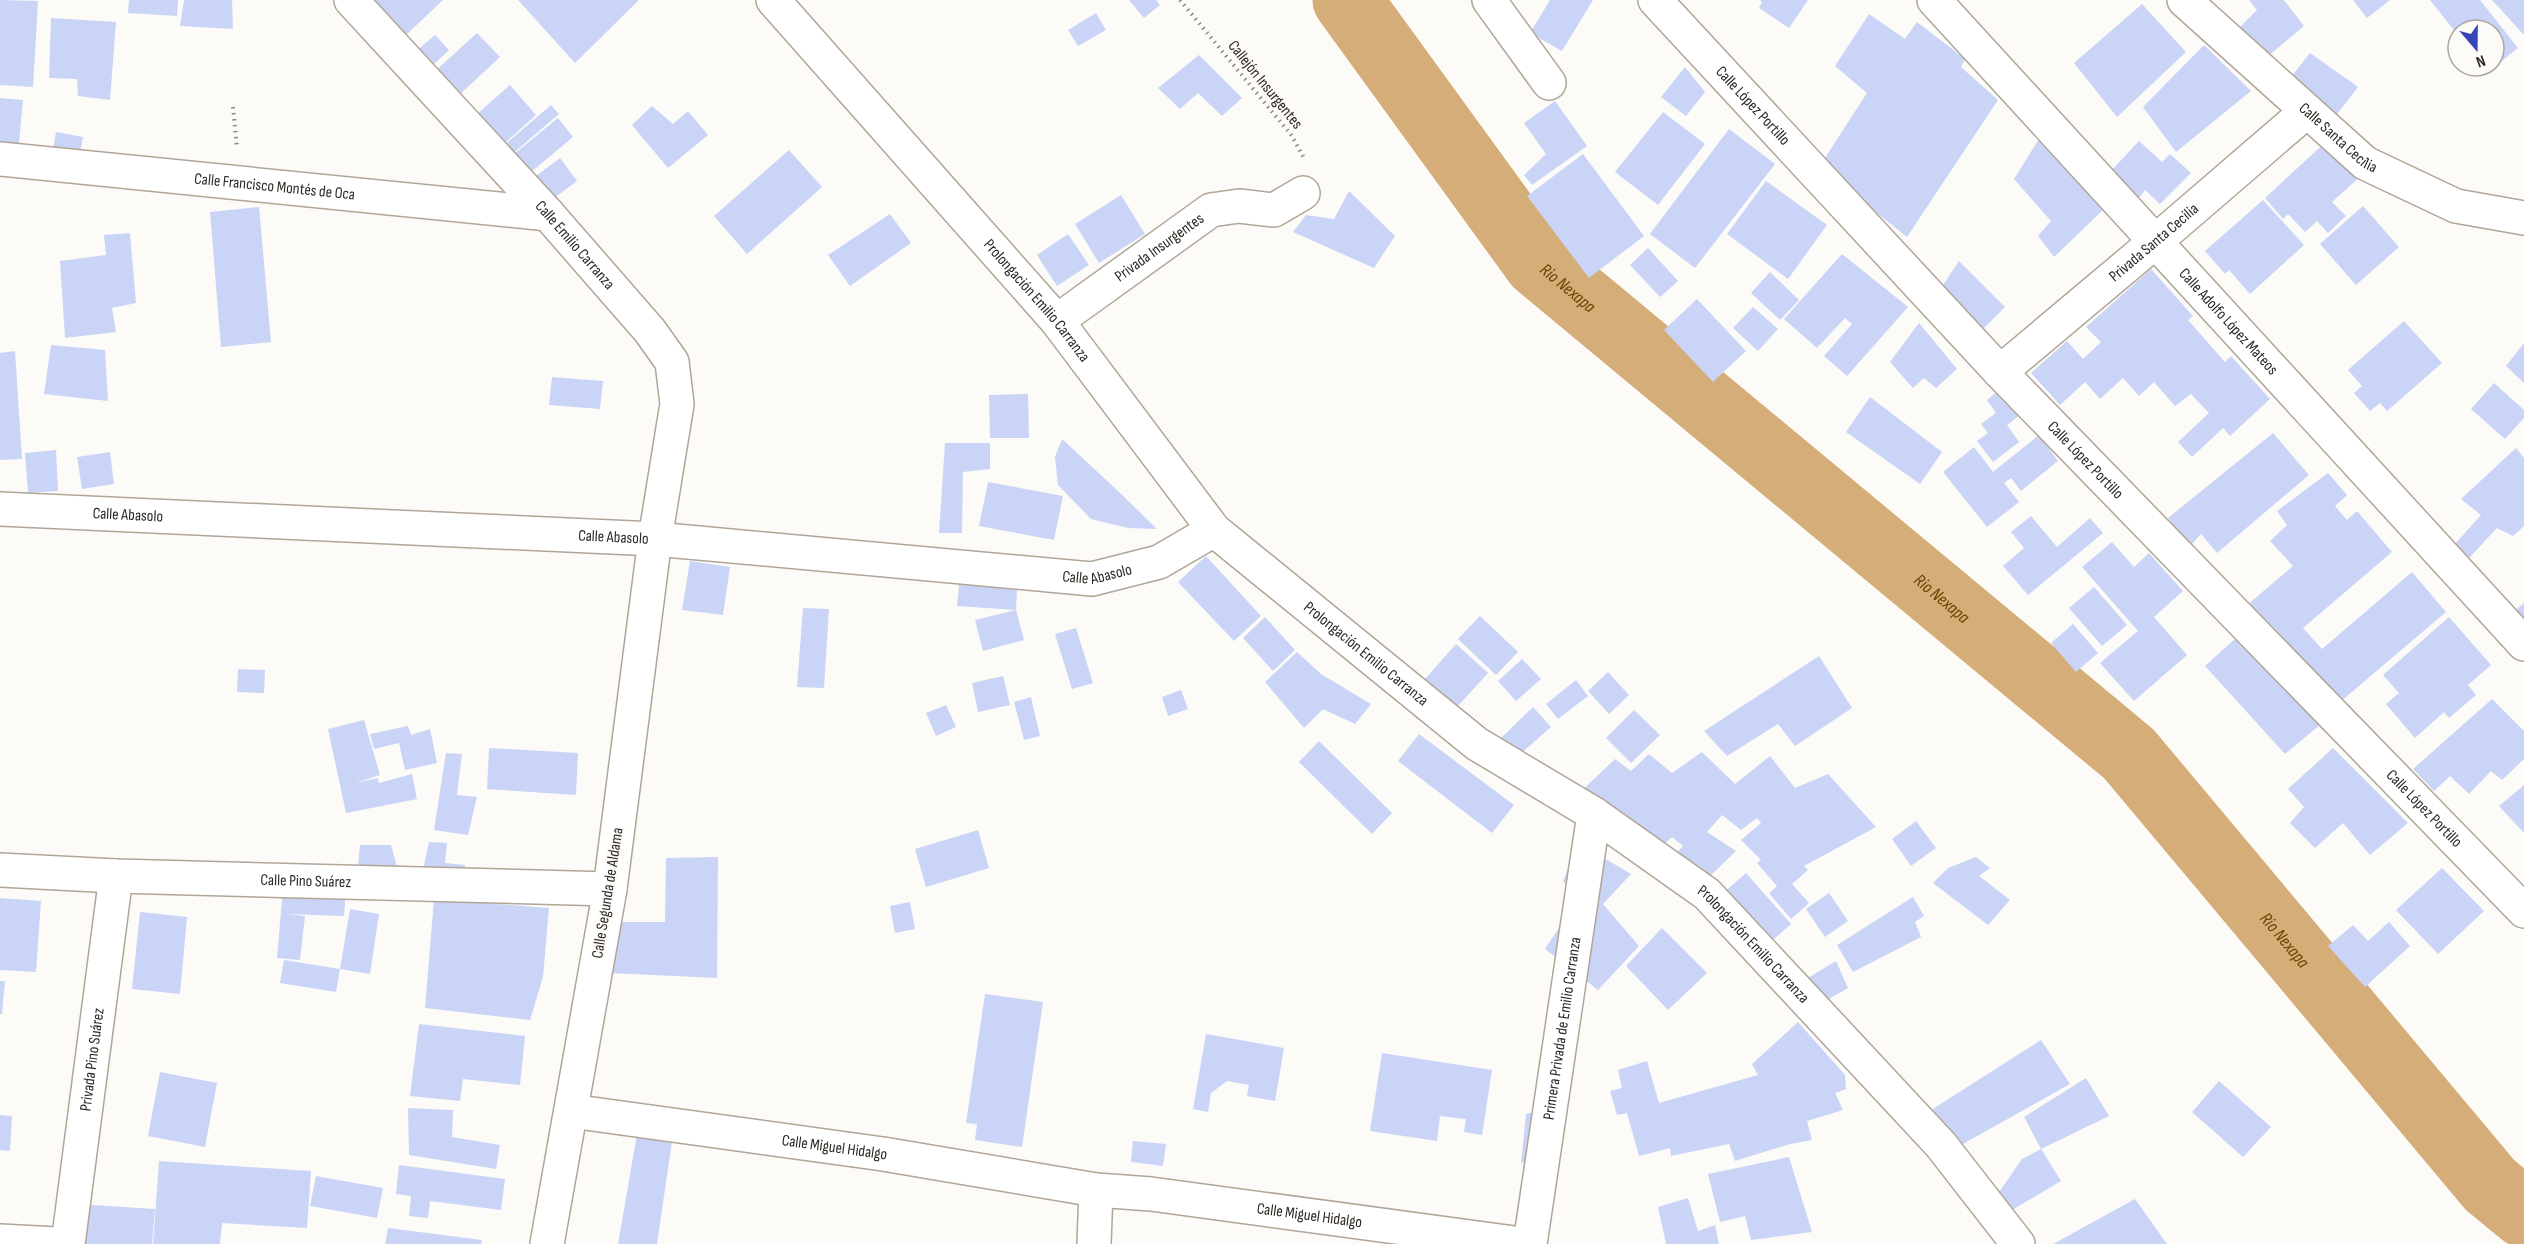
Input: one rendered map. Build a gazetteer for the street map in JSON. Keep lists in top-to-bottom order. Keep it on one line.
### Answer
{"streets":{"street":["Calle López Portillo","Calle Santa Cecilia","Calle Francisco Montés de Oca","Privada Santa Cecilia","Calle Emilio Carranza","Privada Insurgentes","Prolongación Emilio Carranza","Calle Adolfo López Mateos","Calle Abasolo","Calle Pino Suárez","Calle Segunda de Aldama","Primera Privada de Emilio Carranza","Privada Pino Suárez","Calle Miguel Hidalgo"],"path":["Callejón Insurgentes"]},"crossings":[["Callejón Insurgentes","Privada Insurgentes"],["Calle López Portillo","Privada Santa Cecilia"],["Calle Santa Cecilia","Privada Santa Cecilia"],["Calle Francisco Montés de Oca","Calle Emilio Carranza"],["Privada Santa Cecilia","Calle Adolfo López Mateos"],["Calle Emilio Carranza","Calle Abasolo"],["Calle Emilio Carranza","Calle Segunda de Aldama"],["Privada Insurgentes","Prolongación Emilio Carranza"],["Prolongación Emilio Carranza","Calle Abasolo"],["Prolongación Emilio Carranza","Primera Privada de Emilio Carranza"],["Calle Abasolo","Calle Segunda de Aldama"],["Calle Pino Suárez","Calle Segunda de Aldama"],["Calle Pino Suárez","Privada Pino Suárez"],["Calle Segunda de Aldama","Calle Miguel Hidalgo"]],"water":["Rio Nexapa"],"north":"bottom"}
